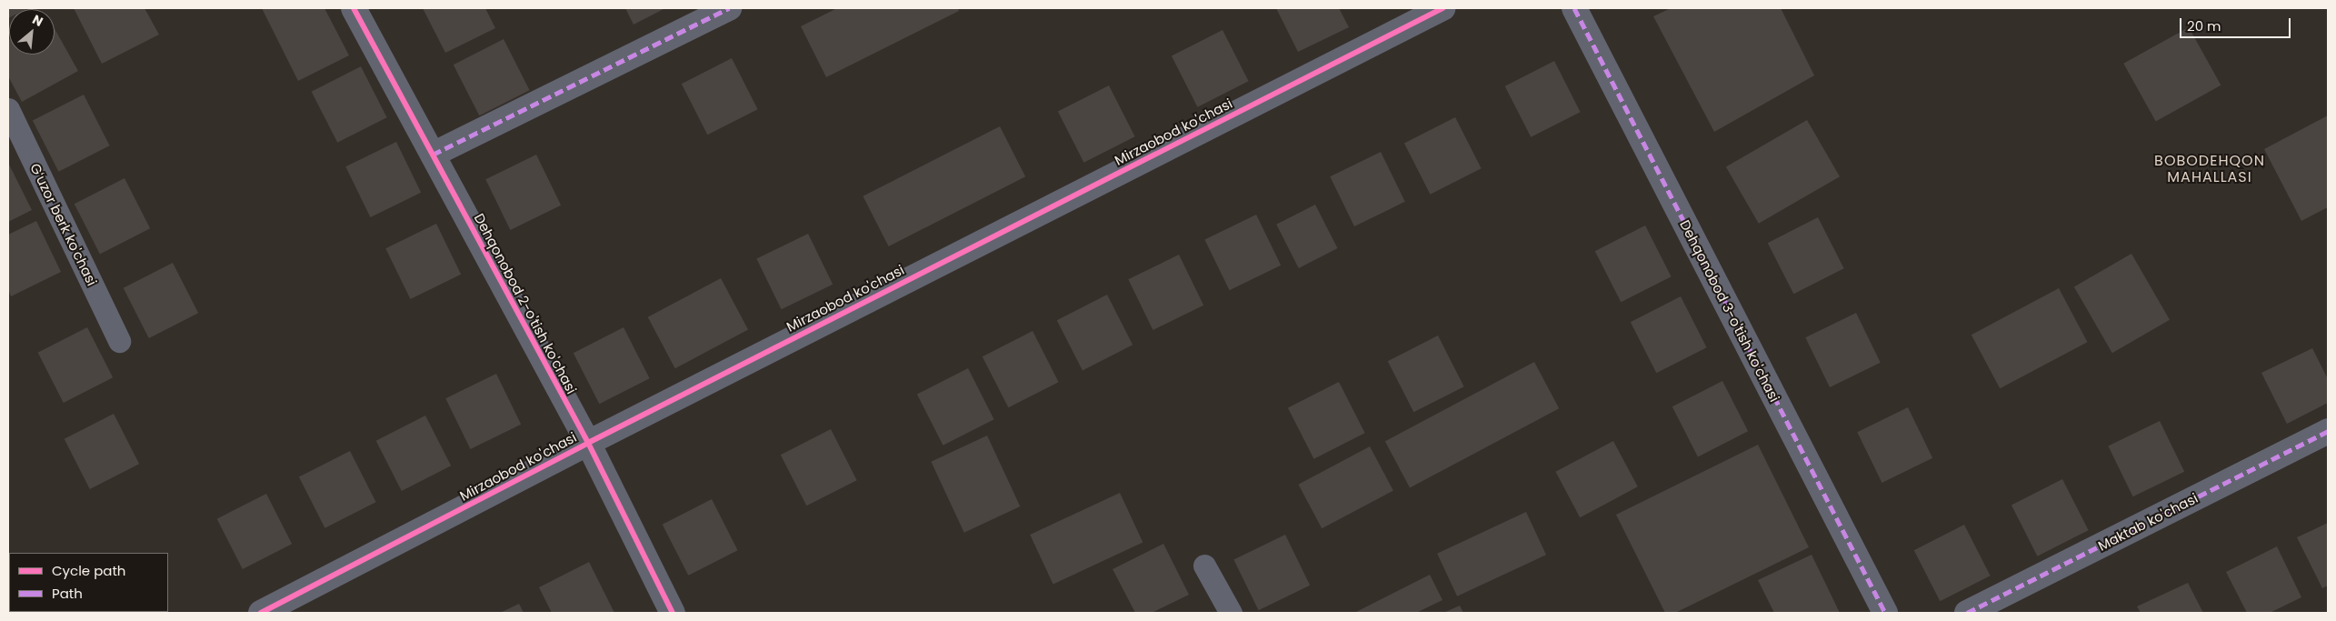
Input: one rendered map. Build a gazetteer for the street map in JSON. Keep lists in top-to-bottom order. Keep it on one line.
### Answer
{"streets":{"street":["Mirzaobod ko'chasi","Dehqonobod 2-o'tish ko'chasi","Dehqonobod 3-o'tish ko'chasi","Maktab ko'chasi"],"lane":["Gʻuzor berk ko'chasi"]},"crossings":[["Mirzaobod ko'chasi","Dehqonobod 2-o'tish ko'chasi"]],"districts":["BOBODEHQON MAHALLASI"],"legend":["Cycle path","Path"],"scale_bar":"20 m","north":"top right"}
